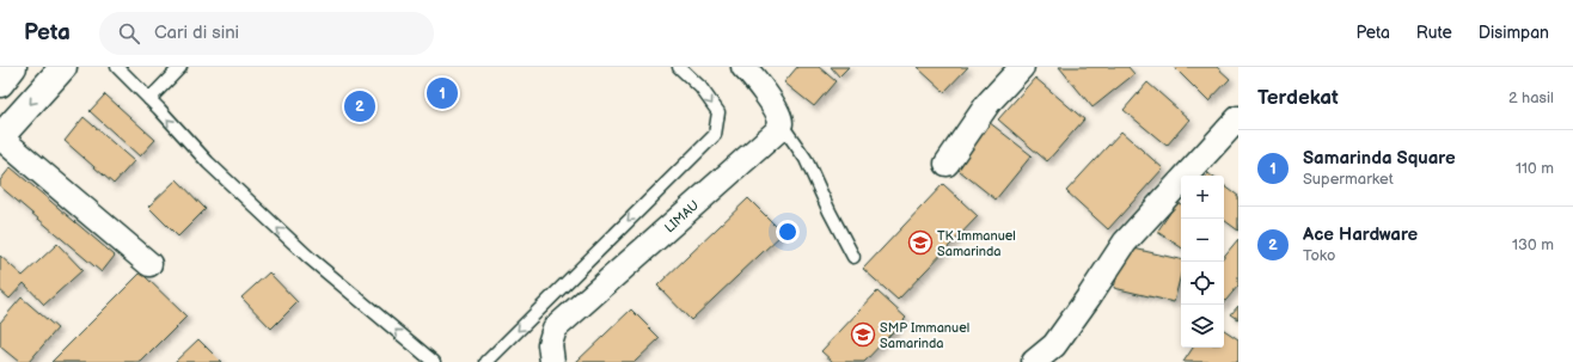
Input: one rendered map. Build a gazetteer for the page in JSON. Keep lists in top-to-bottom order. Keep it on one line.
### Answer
{"streets":{"street":["LIMAU"]},"places":{"school or university":["TK Immanuel Samarinda","SMP Immanuel Samarinda"]},"page":{"header":"Peta","search":"Cari di sini","nav":["Peta","Rute","Disimpan"],"heading":["Terdekat","2 hasil"],"pins":["1","2"],"list":[{"mark":"1","name":"Samarinda Square","note":"Supermarket","value":"110 m"},{"mark":"2","name":"Ace Hardware","note":"Toko","value":"130 m"}],"map_buttons":["+","−"]}}
